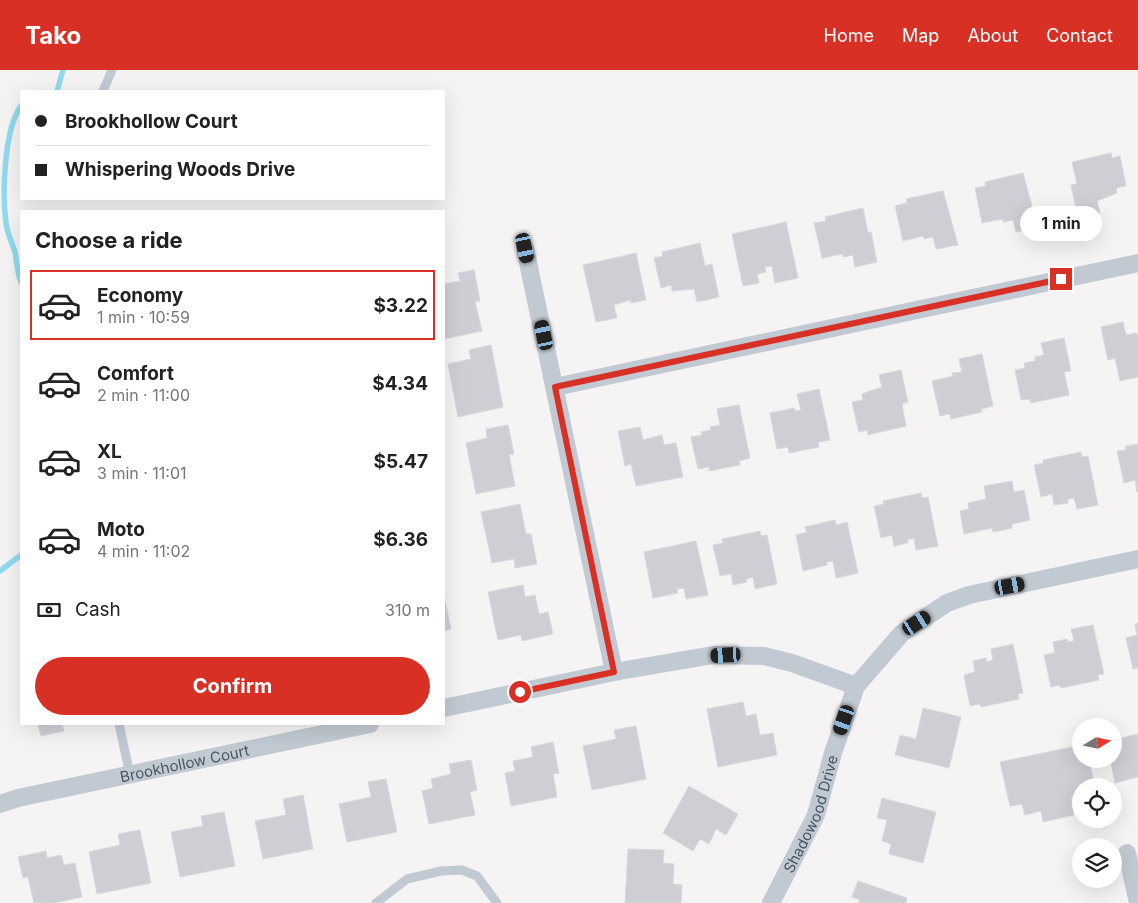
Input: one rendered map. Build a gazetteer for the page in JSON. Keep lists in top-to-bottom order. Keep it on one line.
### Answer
{"streets":{"street":["Brookhollow Court","Shadowood Drive"]},"north":"right","page":{"header":"Tako","nav":["Home","Map","About","Contact"],"banner":["Brookhollow Court","Whispering Woods Drive"],"bubble":"1 min","heading":"Choose a ride","list":[{"name":"Economy","note":"1 min · 10:59","value":"$3.22"},{"name":"Comfort","note":"2 min · 11:00","value":"$4.34"},{"name":"XL","note":"3 min · 11:01","value":"$5.47"},{"name":"Moto","note":"4 min · 11:02","value":"$6.36"}],"pay":["Cash","310 m"],"buttons":"Confirm"}}
